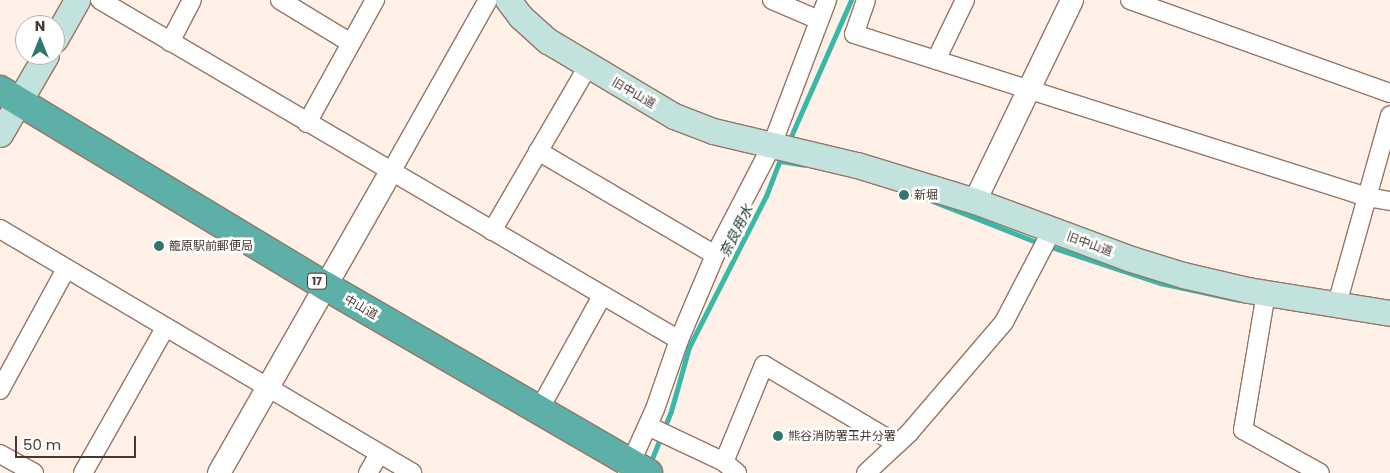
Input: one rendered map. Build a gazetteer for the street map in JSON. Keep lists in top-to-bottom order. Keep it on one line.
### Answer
{"streets":{"highway":["17","中山道"],"main road":["旧中山道"]},"water":["奈良用水"],"places":["新堀","籠原駅前郵便局","熊谷消防署玉井分署"],"scale_bar":"50 m","north":"top"}
